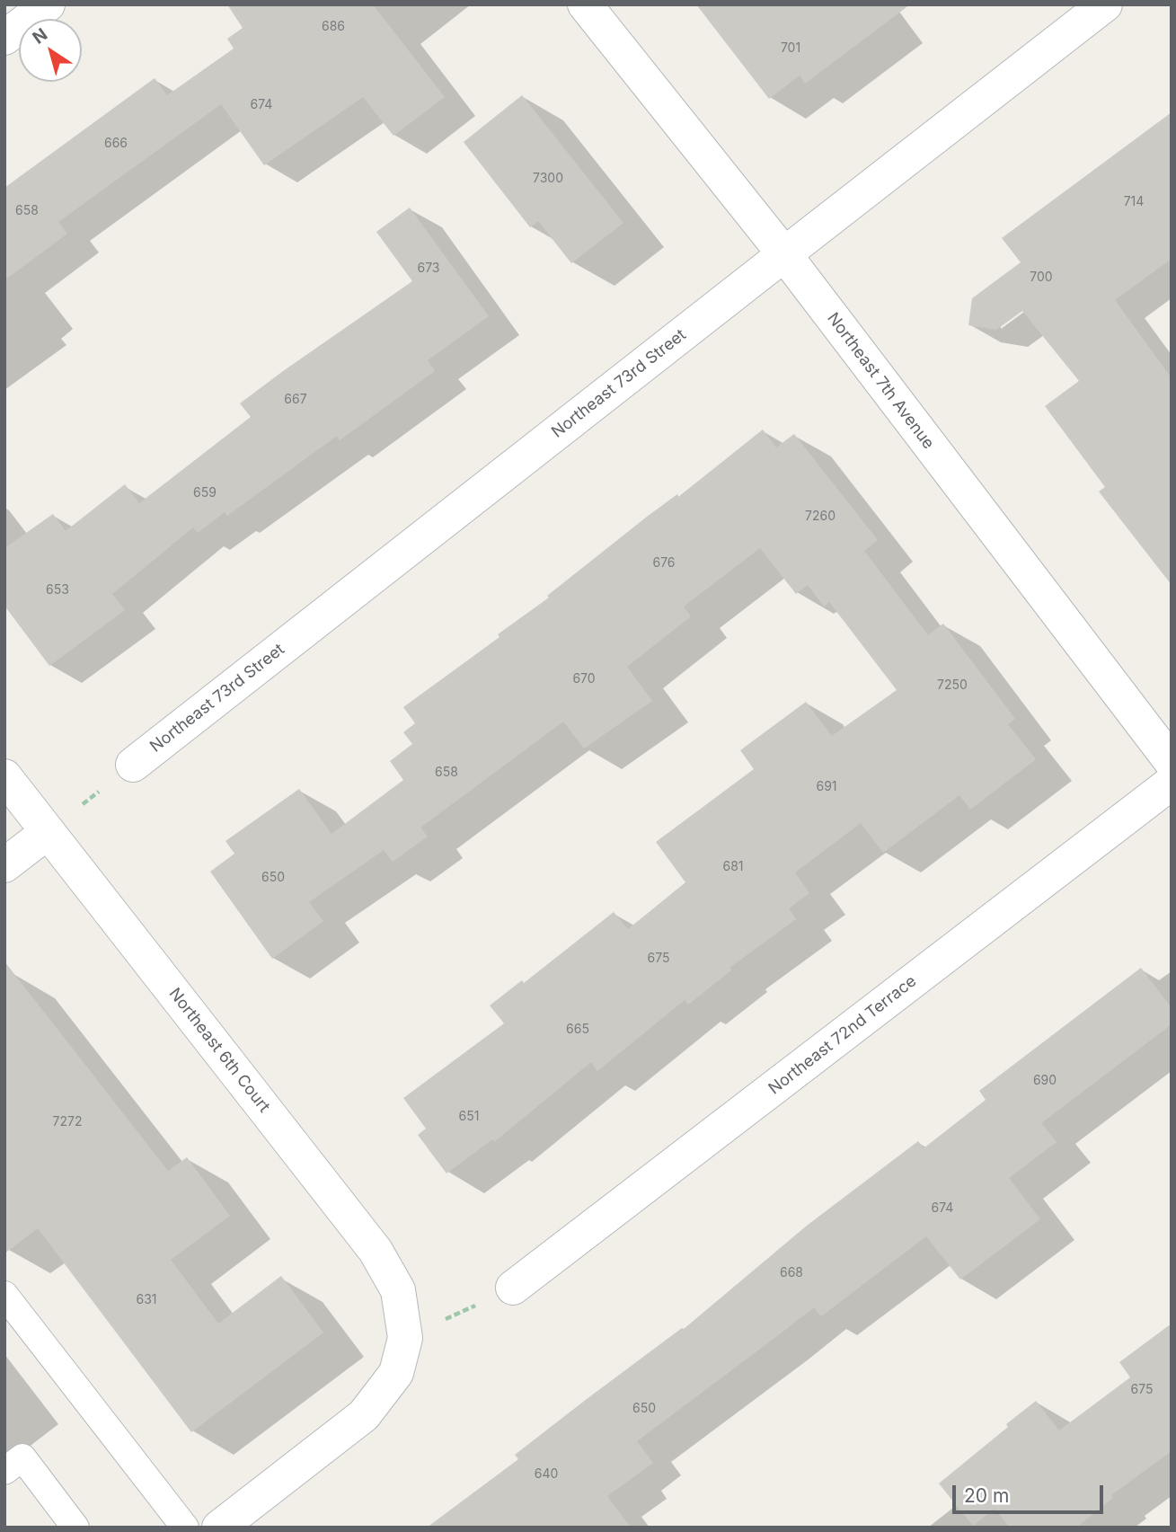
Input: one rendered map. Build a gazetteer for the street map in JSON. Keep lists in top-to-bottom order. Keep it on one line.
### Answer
{"streets":{"street":["Northeast 7th Avenue","Northeast 73rd Street","Northeast 72nd Terrace","Northeast 6th Court"]},"crossings":[["Northeast 7th Avenue","Northeast 73rd Street"]],"house_numbers":["686","701","674","666","7300","714","658","673","700","667","659","7260","676","653","670","7250","658","691","681","650","675","665","690","651","7272","674","668","631","675","650","640"],"scale_bar":"20 m","north":"top left"}
